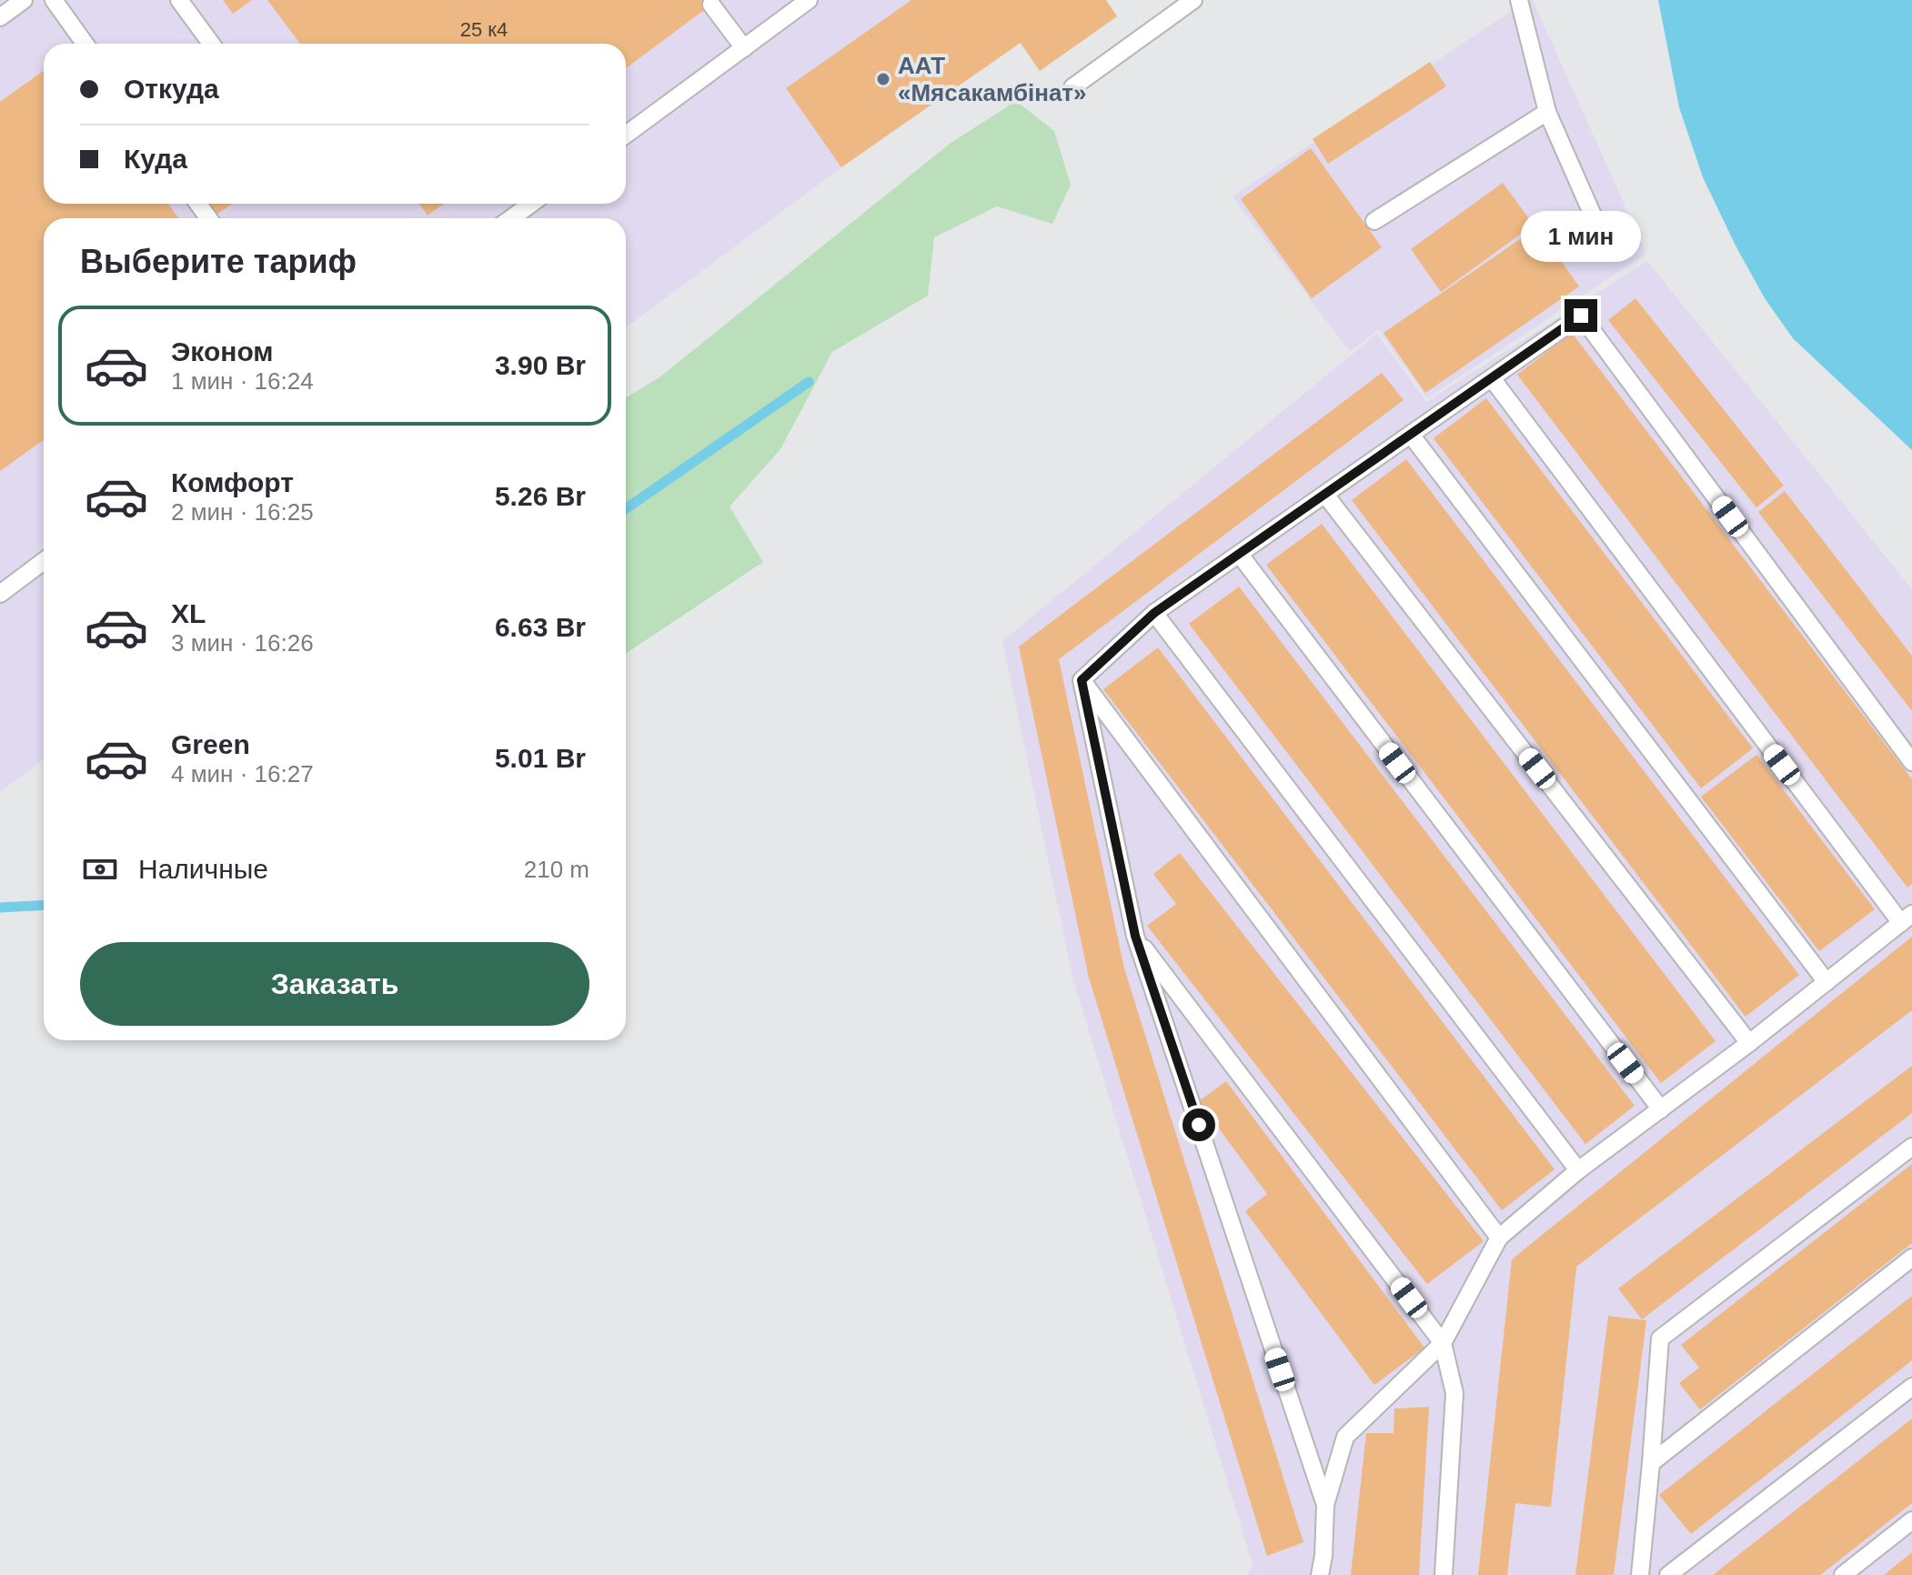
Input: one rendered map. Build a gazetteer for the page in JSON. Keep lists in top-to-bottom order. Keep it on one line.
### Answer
{"places":["ААТ «Мясакамбінат»"],"house_numbers":["25 к4"],"page":{"banner":["Откуда","Куда"],"bubble":"1 мин","heading":"Выберите тариф","list":[{"name":"Эконом","note":"1 мин · 16:24","value":"3.90 Br"},{"name":"Комфорт","note":"2 мин · 16:25","value":"5.26 Br"},{"name":"XL","note":"3 мин · 16:26","value":"6.63 Br"},{"name":"Green","note":"4 мин · 16:27","value":"5.01 Br"}],"pay":["Наличные","210 m"],"buttons":"Заказать"}}
